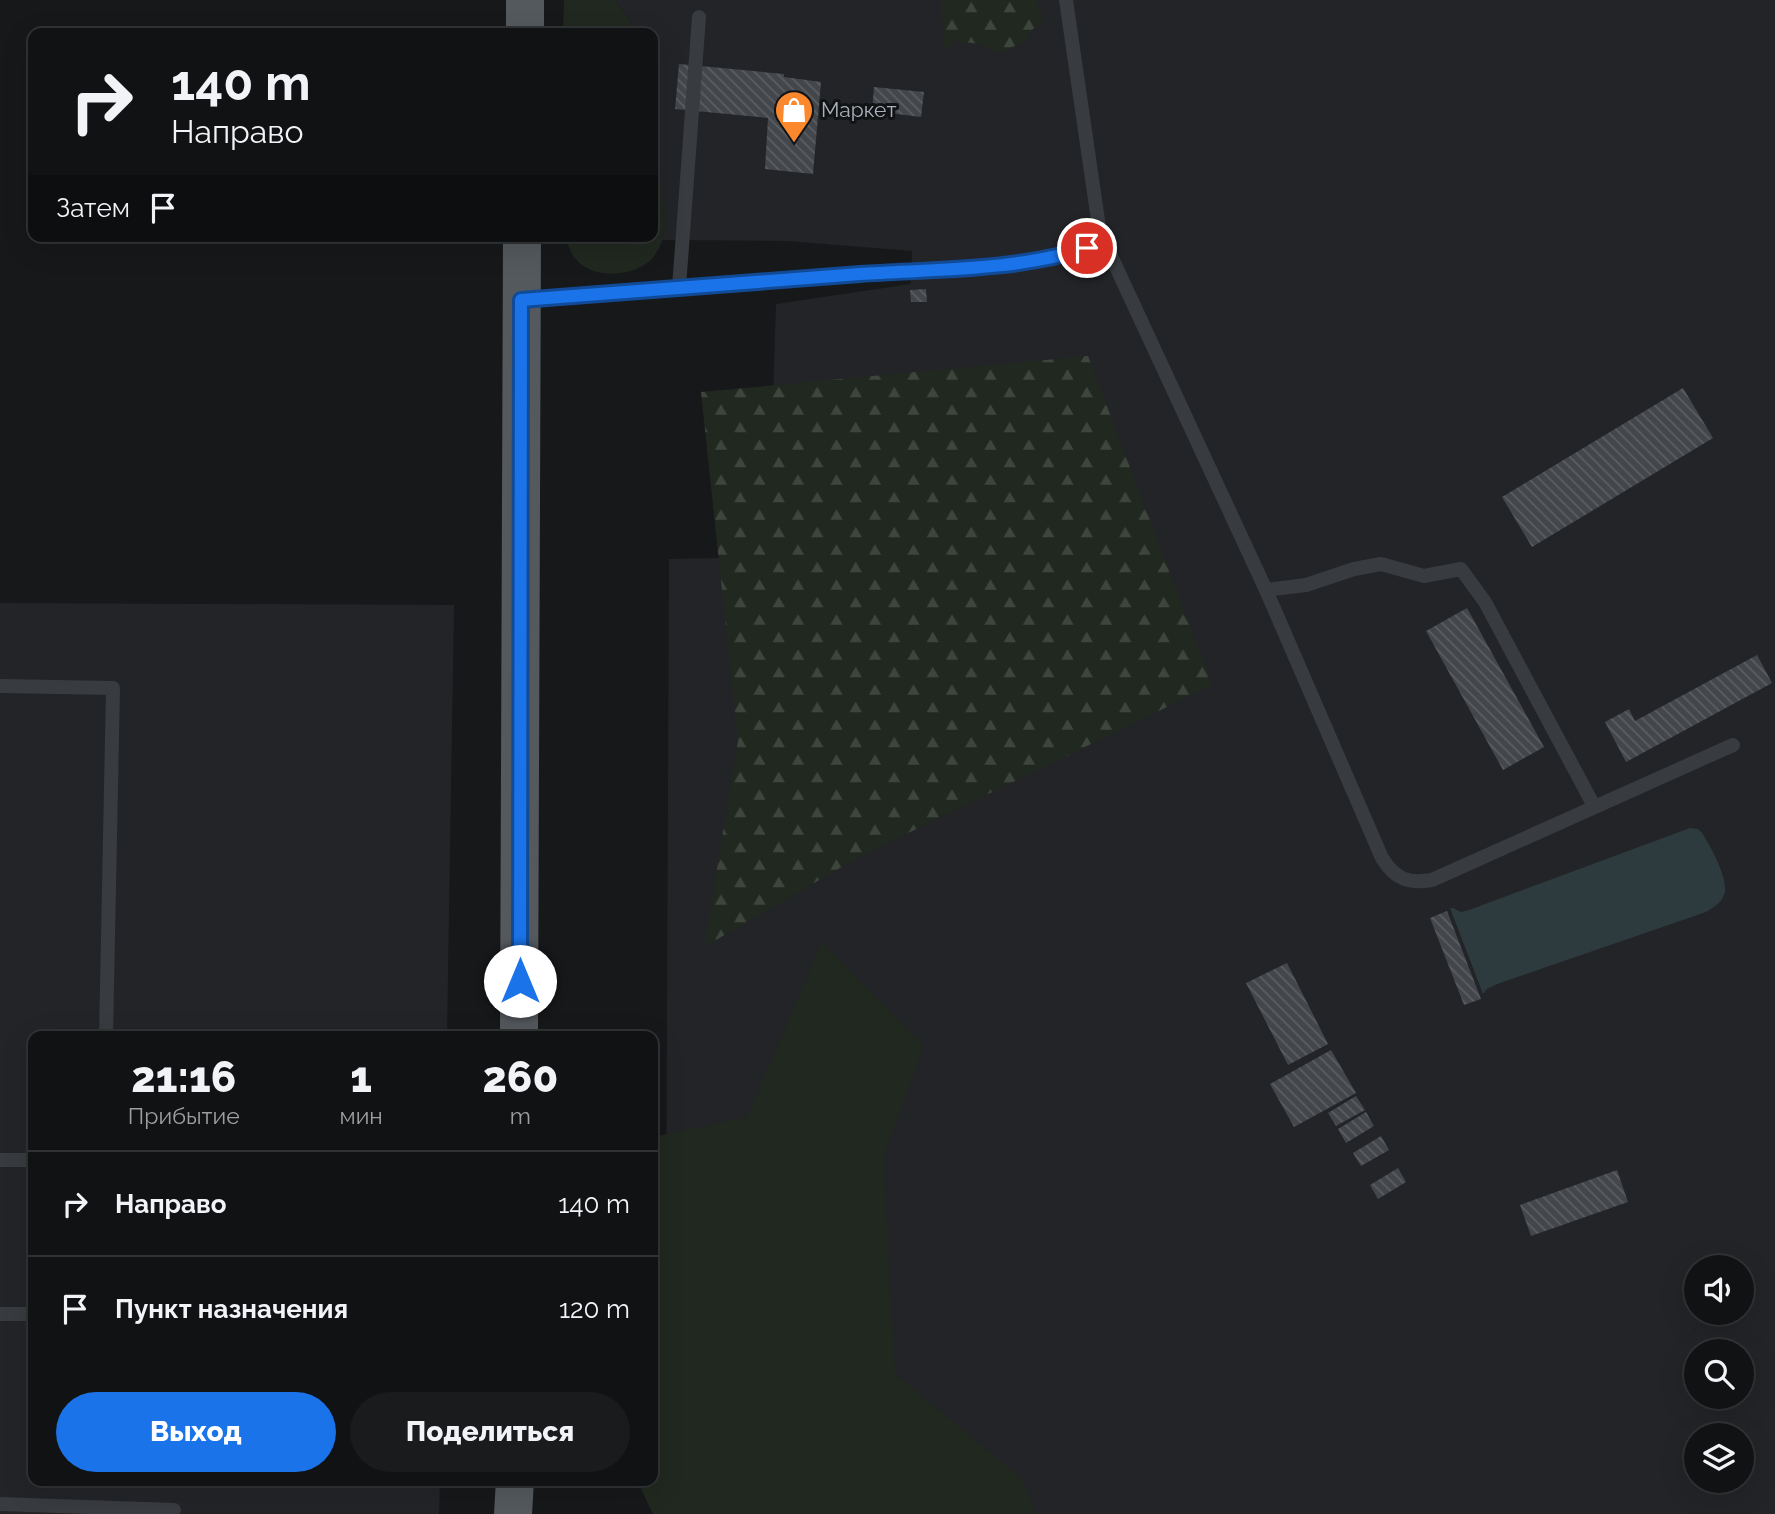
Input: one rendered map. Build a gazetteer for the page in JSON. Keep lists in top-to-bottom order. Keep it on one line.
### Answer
{"places":{"shop":["Маркет"]},"page":{"turn":["140 m","Направо"],"then":"Затем","eta":["21:16","Прибытие","1","мин","260","m"],"list":[{"name":"Направо","value":"140 m"},{"name":"Пункт назначения","value":"120 m"}],"buttons":["Выход","Поделиться"]}}
